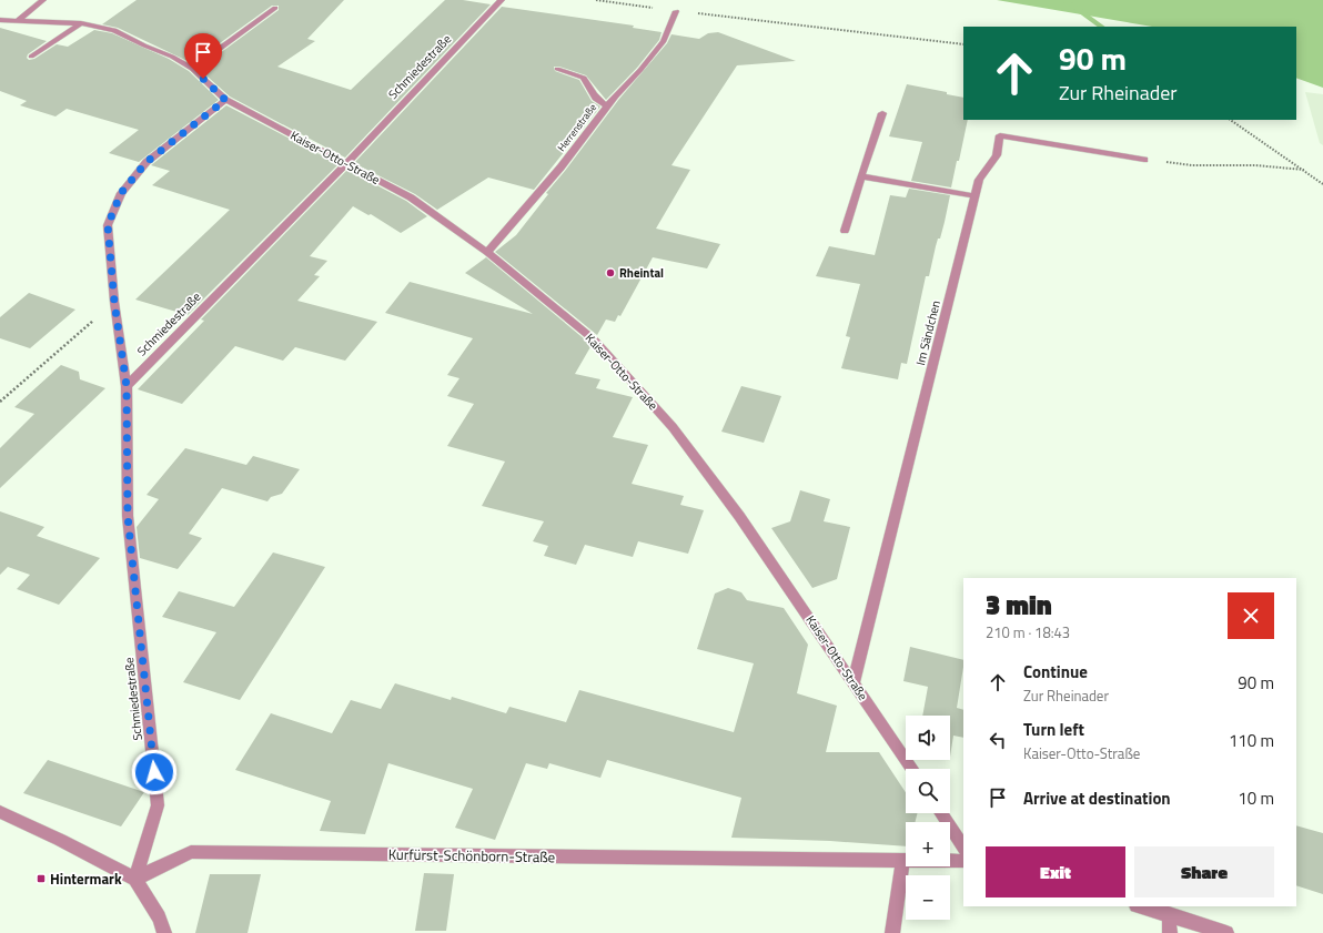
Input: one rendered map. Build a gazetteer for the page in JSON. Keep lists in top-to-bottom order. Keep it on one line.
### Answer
{"streets":{"street":["Schmiedestraße","Herrenstraße","Kaiser-Otto-Straße","Im Sändchen","Kurfürst-Schönborn-Straße"]},"crossings":[["Schmiedestraße","Kaiser-Otto-Straße"],["Schmiedestraße","Kurfürst-Schönborn-Straße"],["Herrenstraße","Kaiser-Otto-Straße"],["Kaiser-Otto-Straße","Im Sändchen"]],"places":{"other":["Rheintal"],"transit":["Hintermark"]},"page":{"turn":["90 m","Zur Rheinader"],"heading":["3 min","210 m · 18:43"],"list":[{"name":"Continue","note":"Zur Rheinader","value":"90 m"},{"name":"Turn left","note":"Kaiser-Otto-Straße","value":"110 m"},{"name":"Arrive at destination","value":"10 m"}],"map_buttons":["+","−"],"buttons":["Exit","Share"]}}
